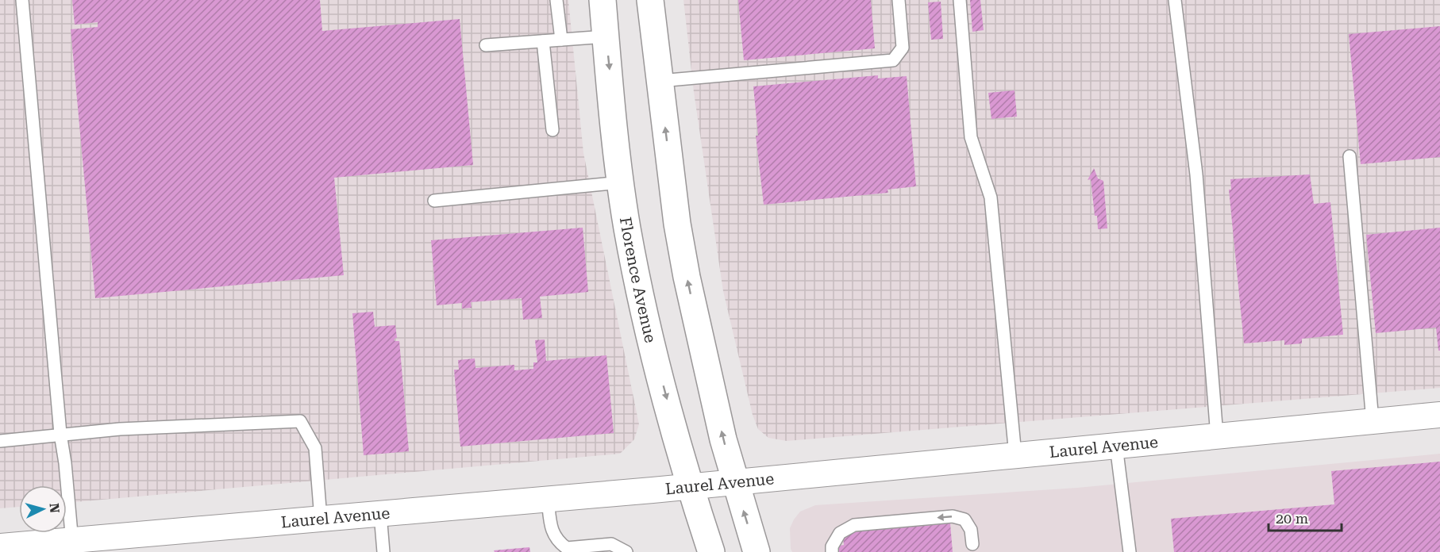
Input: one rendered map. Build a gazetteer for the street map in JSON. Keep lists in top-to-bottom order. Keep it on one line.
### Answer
{"streets":{"main road":["Florence Avenue"],"street":["Laurel Avenue"]},"crossings":[["Florence Avenue","Laurel Avenue"]],"scale_bar":"20 m","north":"right"}
